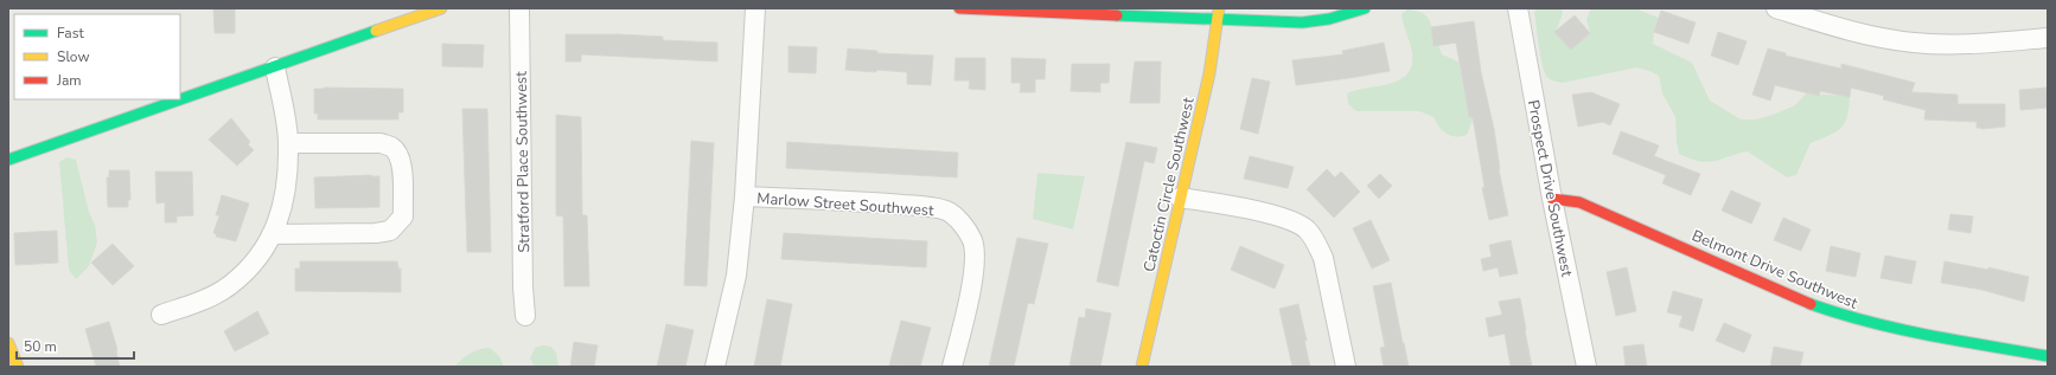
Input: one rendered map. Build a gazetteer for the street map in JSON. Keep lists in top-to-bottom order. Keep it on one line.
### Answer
{"streets":{"street":["Stratford Place Southwest","Catoctin Circle Southwest","Prospect Drive Southwest","Marlow Street Southwest","Belmont Drive Southwest"]},"crossings":[["Prospect Drive Southwest","Belmont Drive Southwest"]],"legend":["Fast","Slow","Jam"],"scale_bar":"50 m"}
